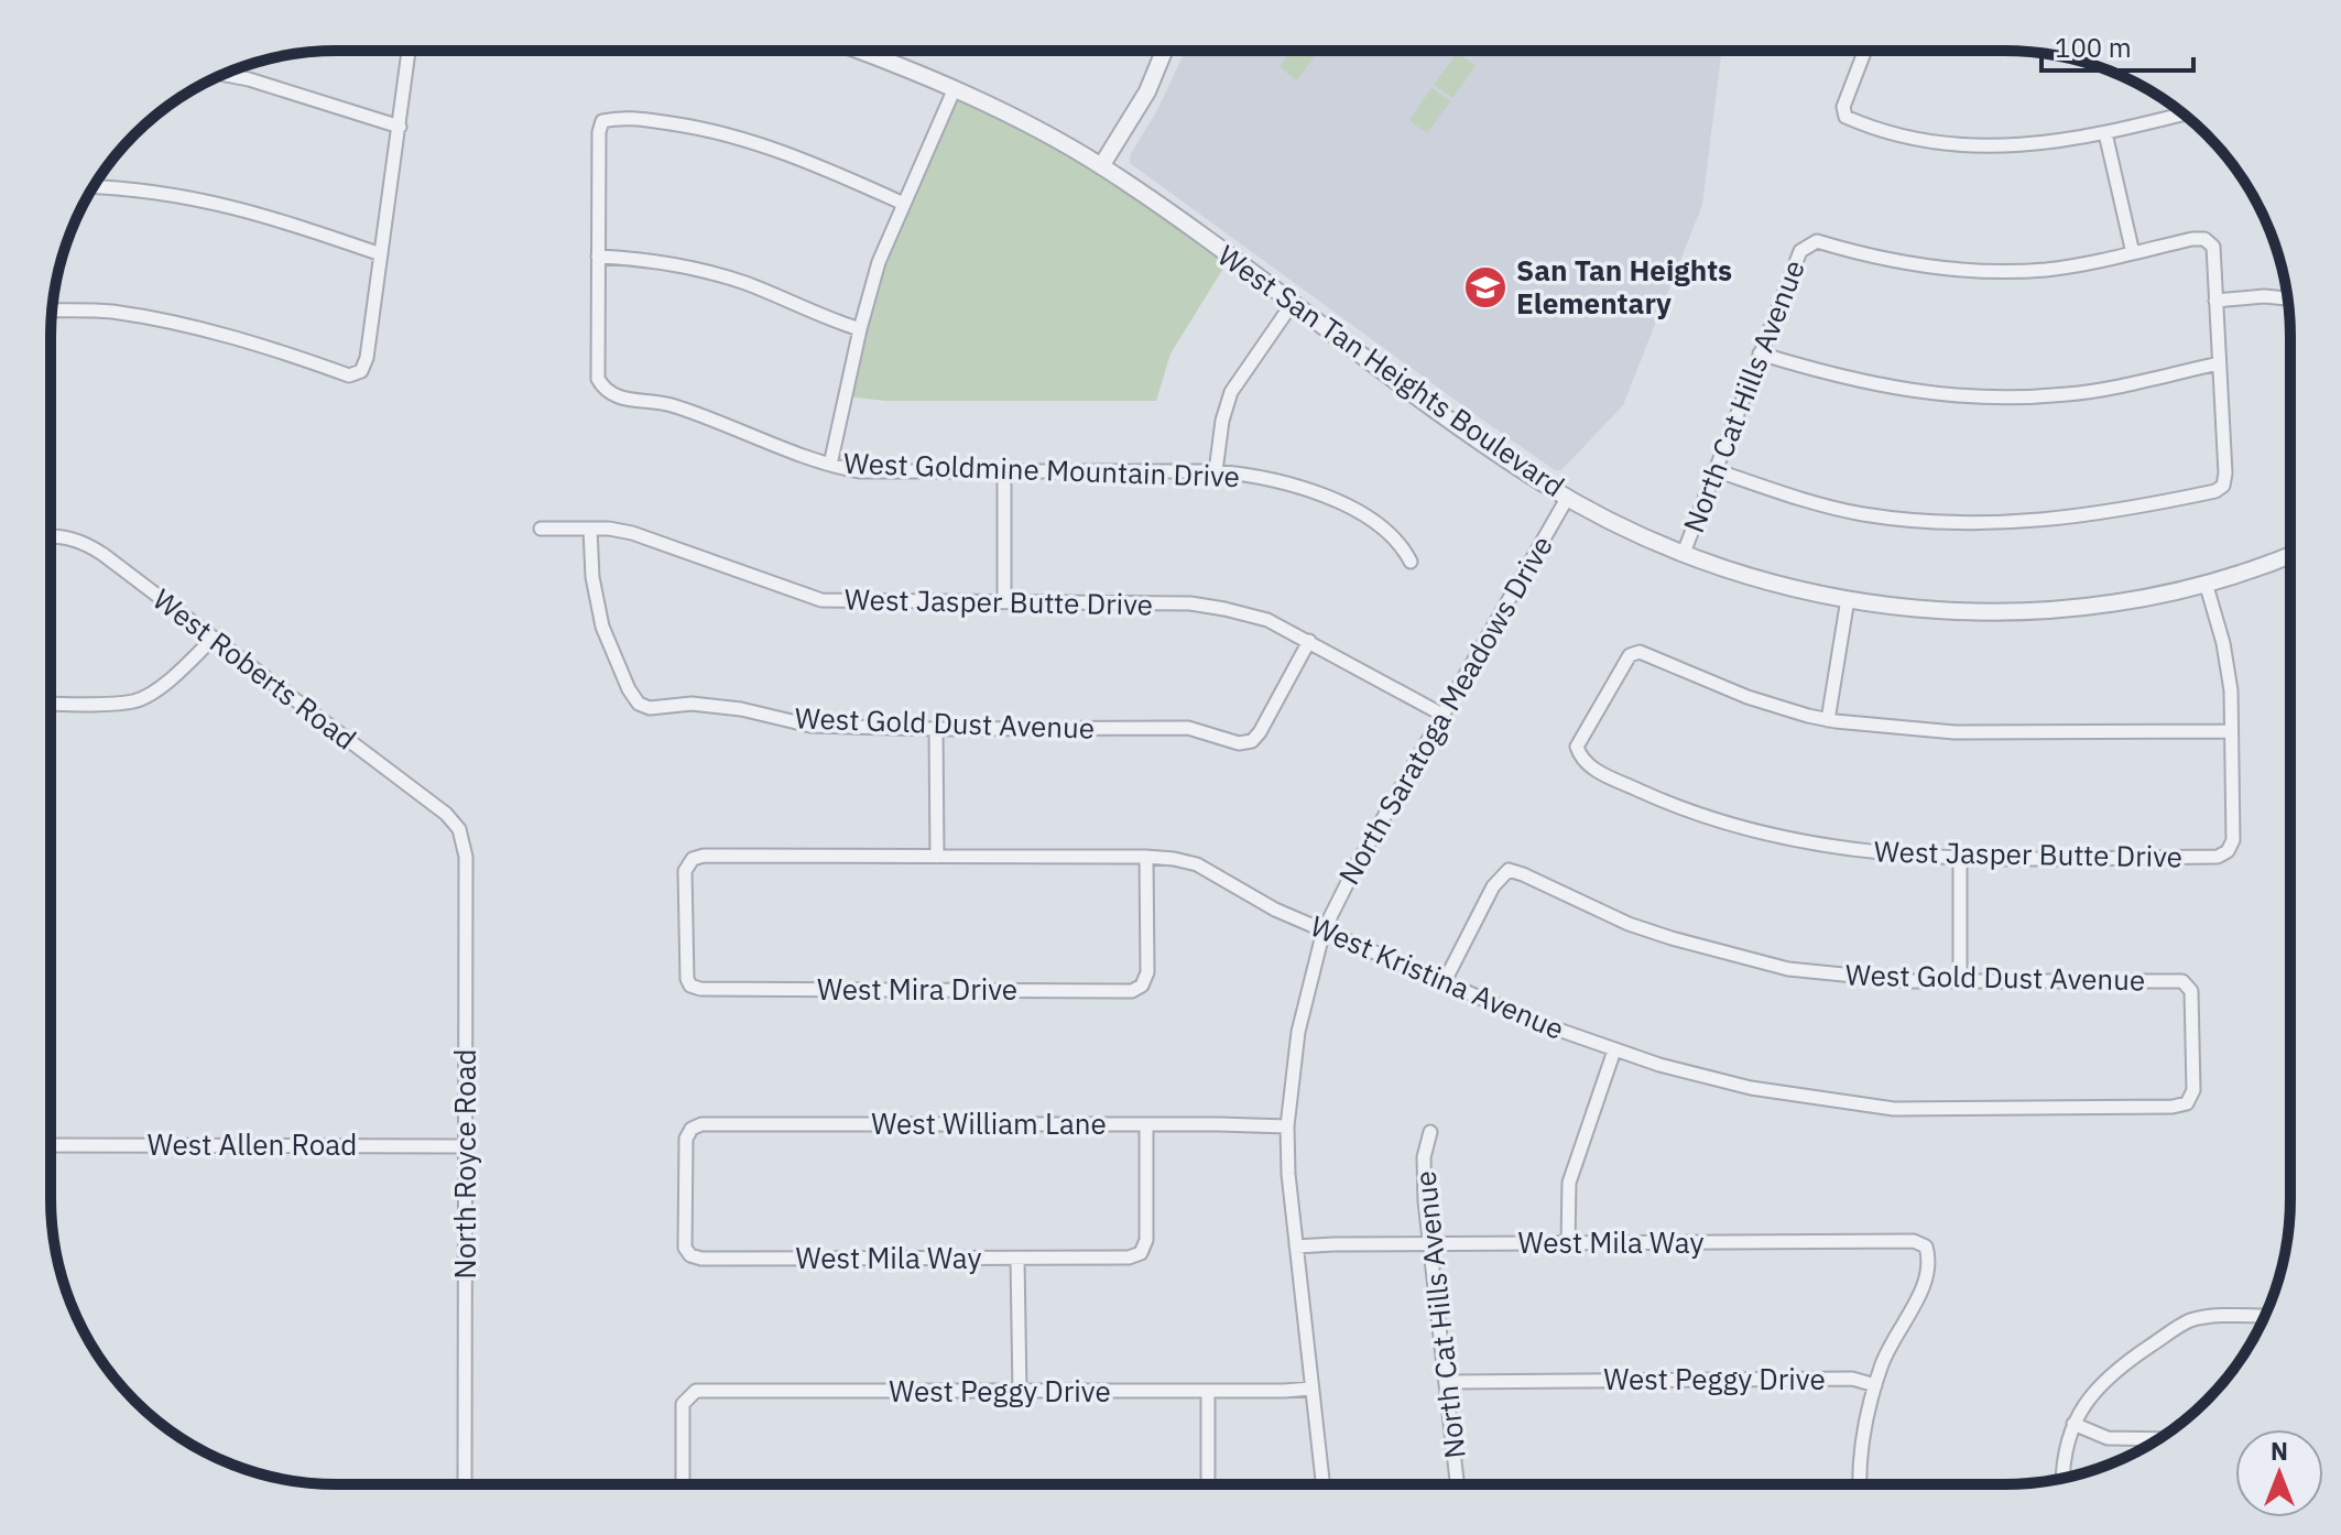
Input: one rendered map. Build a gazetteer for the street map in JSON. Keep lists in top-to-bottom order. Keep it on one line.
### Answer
{"streets":{"street":["West San Tan Heights Boulevard","North Cat Hills Avenue","West Goldmine Mountain Drive","West Jasper Butte Drive","West Roberts Road","North Saratoga Meadows Drive","West Gold Dust Avenue","West Kristina Avenue","West Mira Drive","West William Lane","West Allen Road","North Royce Road","West Mila Way","West Peggy Drive"]},"crossings":[["West San Tan Heights Boulevard","North Cat Hills Avenue"],["West San Tan Heights Boulevard","North Saratoga Meadows Drive"],["North Cat Hills Avenue","West Mila Way"],["North Cat Hills Avenue","West Peggy Drive"],["West Jasper Butte Drive","North Saratoga Meadows Drive"],["West Jasper Butte Drive","West Gold Dust Avenue"],["West Roberts Road","North Royce Road"],["North Saratoga Meadows Drive","West Kristina Avenue"],["North Saratoga Meadows Drive","West William Lane"],["North Saratoga Meadows Drive","West Mila Way"],["North Saratoga Meadows Drive","West Peggy Drive"],["West Gold Dust Avenue","West Kristina Avenue"],["West Kristina Avenue","West Mira Drive"],["West William Lane","West Mila Way"],["West Allen Road","North Royce Road"],["West Mila Way","West Peggy Drive"]],"places":{"school or university":["San Tan Heights Elementary"]},"scale_bar":"100 m","north":"top"}
